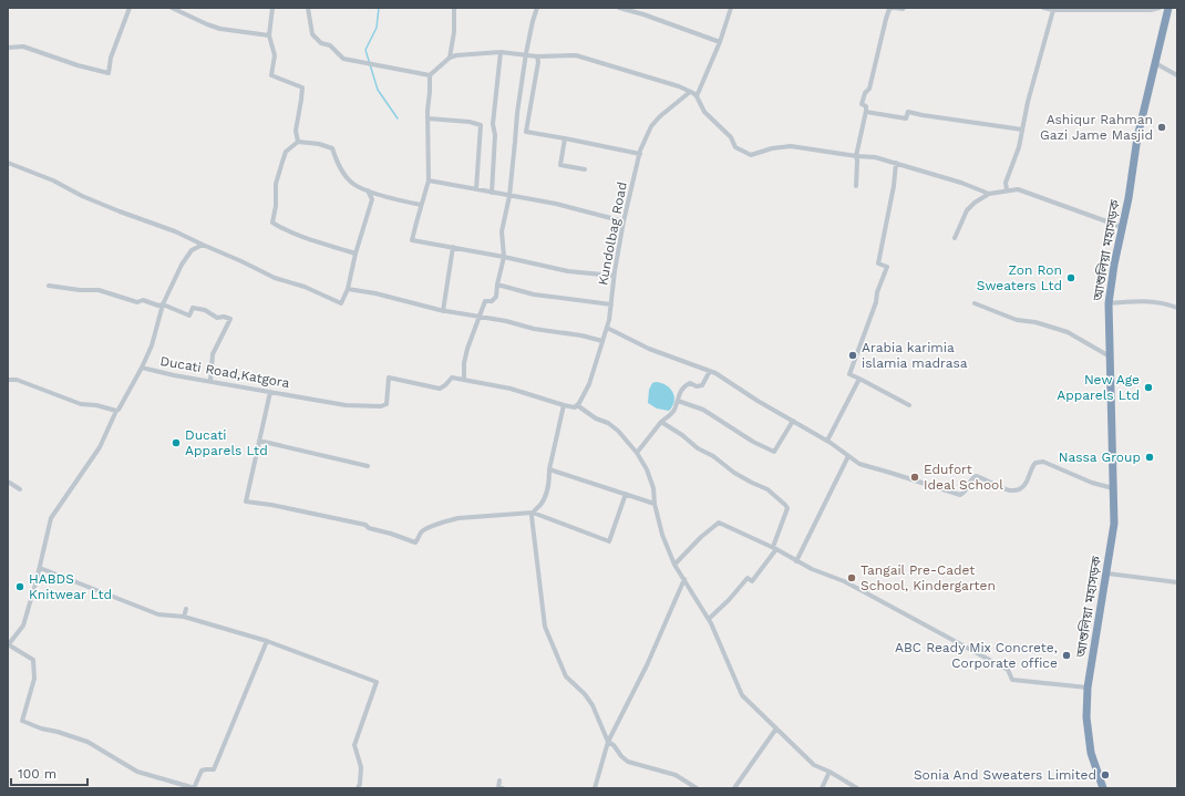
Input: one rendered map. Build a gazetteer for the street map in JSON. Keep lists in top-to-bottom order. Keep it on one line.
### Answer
{"streets":{"highway":["আশুলিয়া মহাসড়ক"],"street":["Kundolbag Road","Ducati Road,Katgora"]},"places":["Ashiqur Rahman Gazi Jame Masjid","Zon Ron Sweaters Ltd","Arabia karimia islamia madrasa","New Age Apparels Ltd","Ducati Apparels Ltd","Nassa Group","Edufort Ideal School","Tangail Pre-Cadet School, Kindergarten","HABDS Knitwear Ltd","ABC Ready Mix Concrete, Corporate office","Sonia And Sweaters Limited"],"scale_bar":"100 m"}
